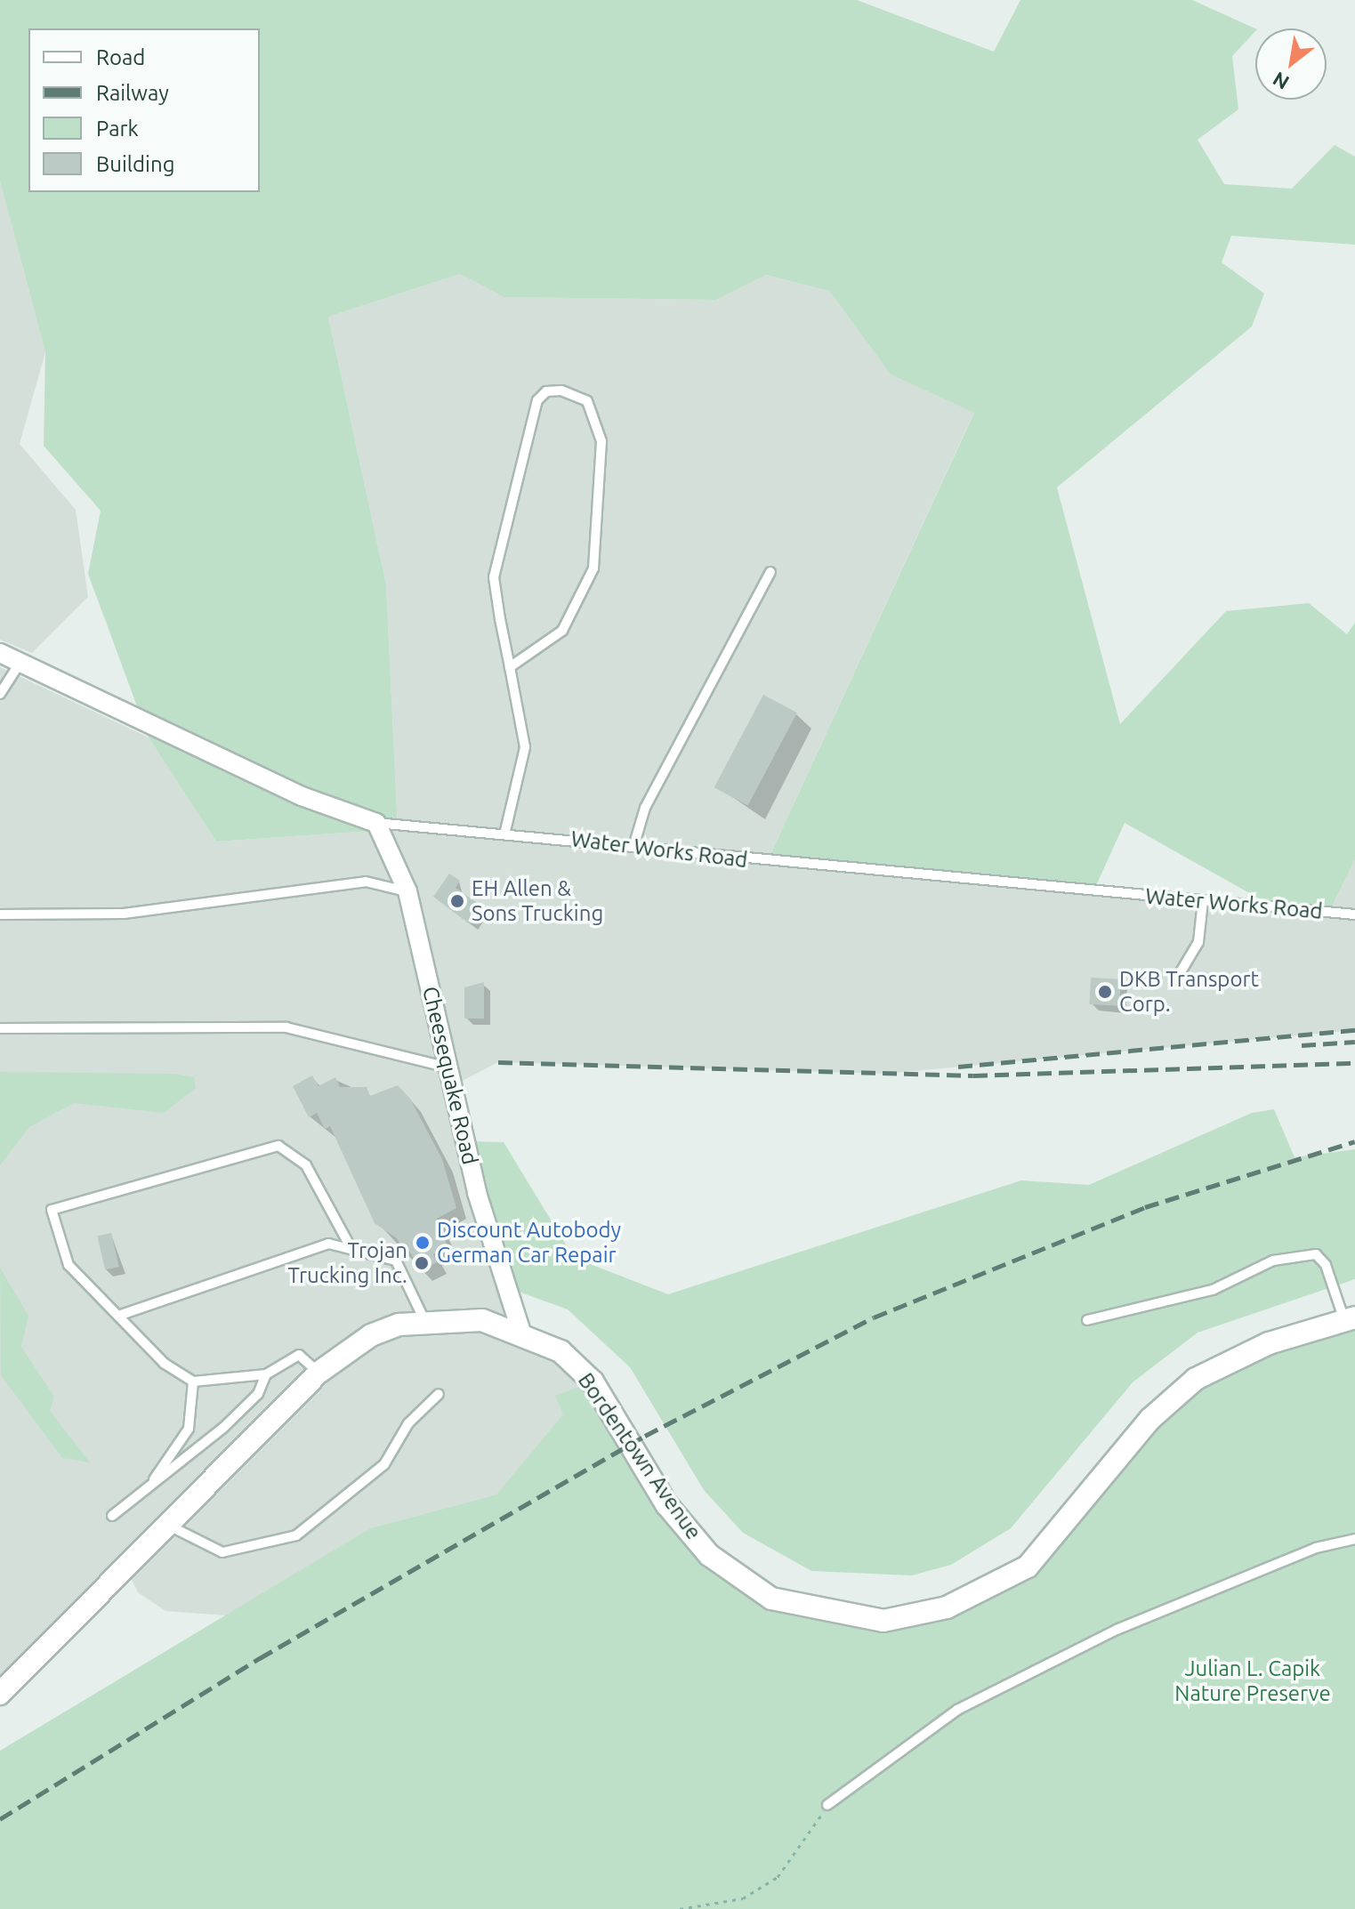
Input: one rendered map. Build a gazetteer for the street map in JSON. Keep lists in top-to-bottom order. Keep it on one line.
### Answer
{"streets":{"main road":["Bordentown Avenue"],"street":["Water Works Road","Cheesequake Road"]},"crossings":[["Water Works Road","Cheesequake Road"],["Cheesequake Road","Bordentown Avenue"]],"parks":["Julian L. Capik Nature Preserve"],"places":["EH Allen & Sons Trucking","DKB Transport Corp.","Discount Autobody German Car Repair","Trojan Trucking Inc."],"legend":["Road","Railway","Park","Building"],"north":"bottom left"}
